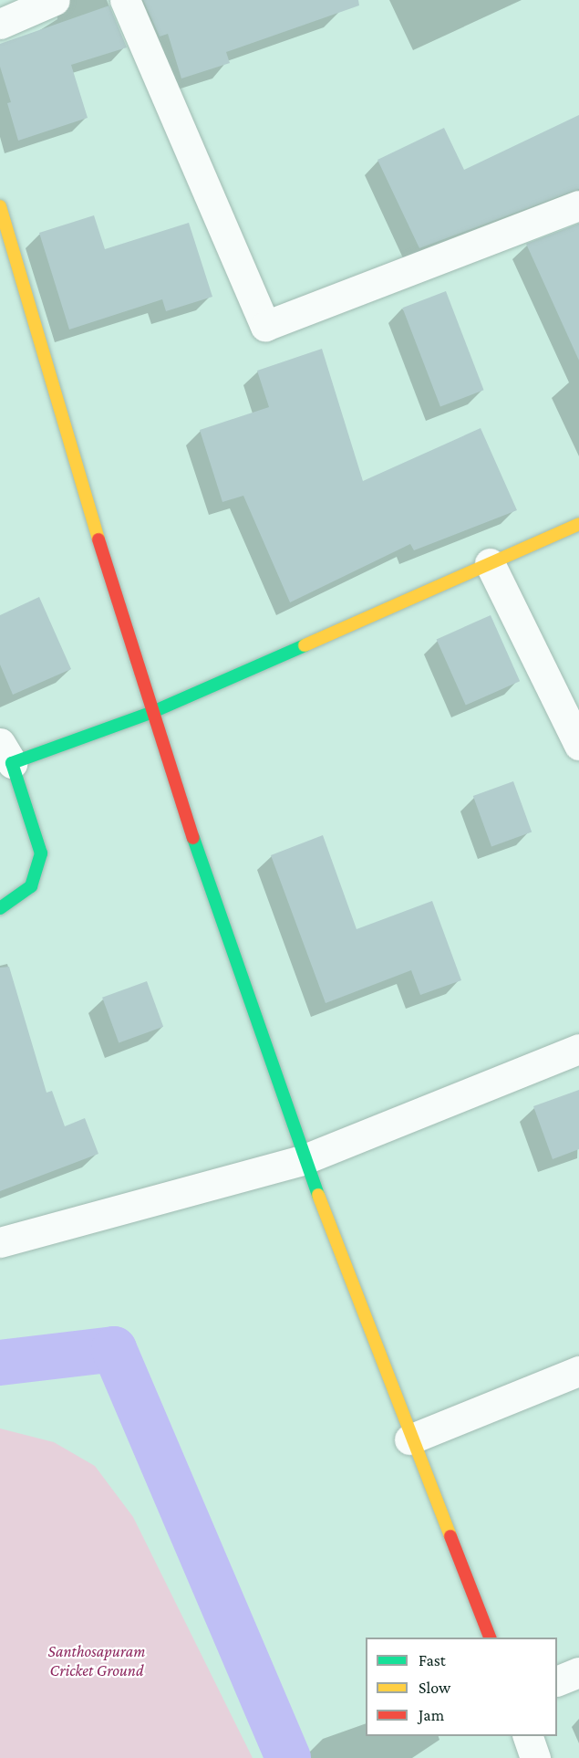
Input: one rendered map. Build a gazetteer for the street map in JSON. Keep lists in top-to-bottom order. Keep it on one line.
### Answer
{"parks":["Santhosapuram Cricket Ground"],"legend":["Fast","Slow","Jam"]}
